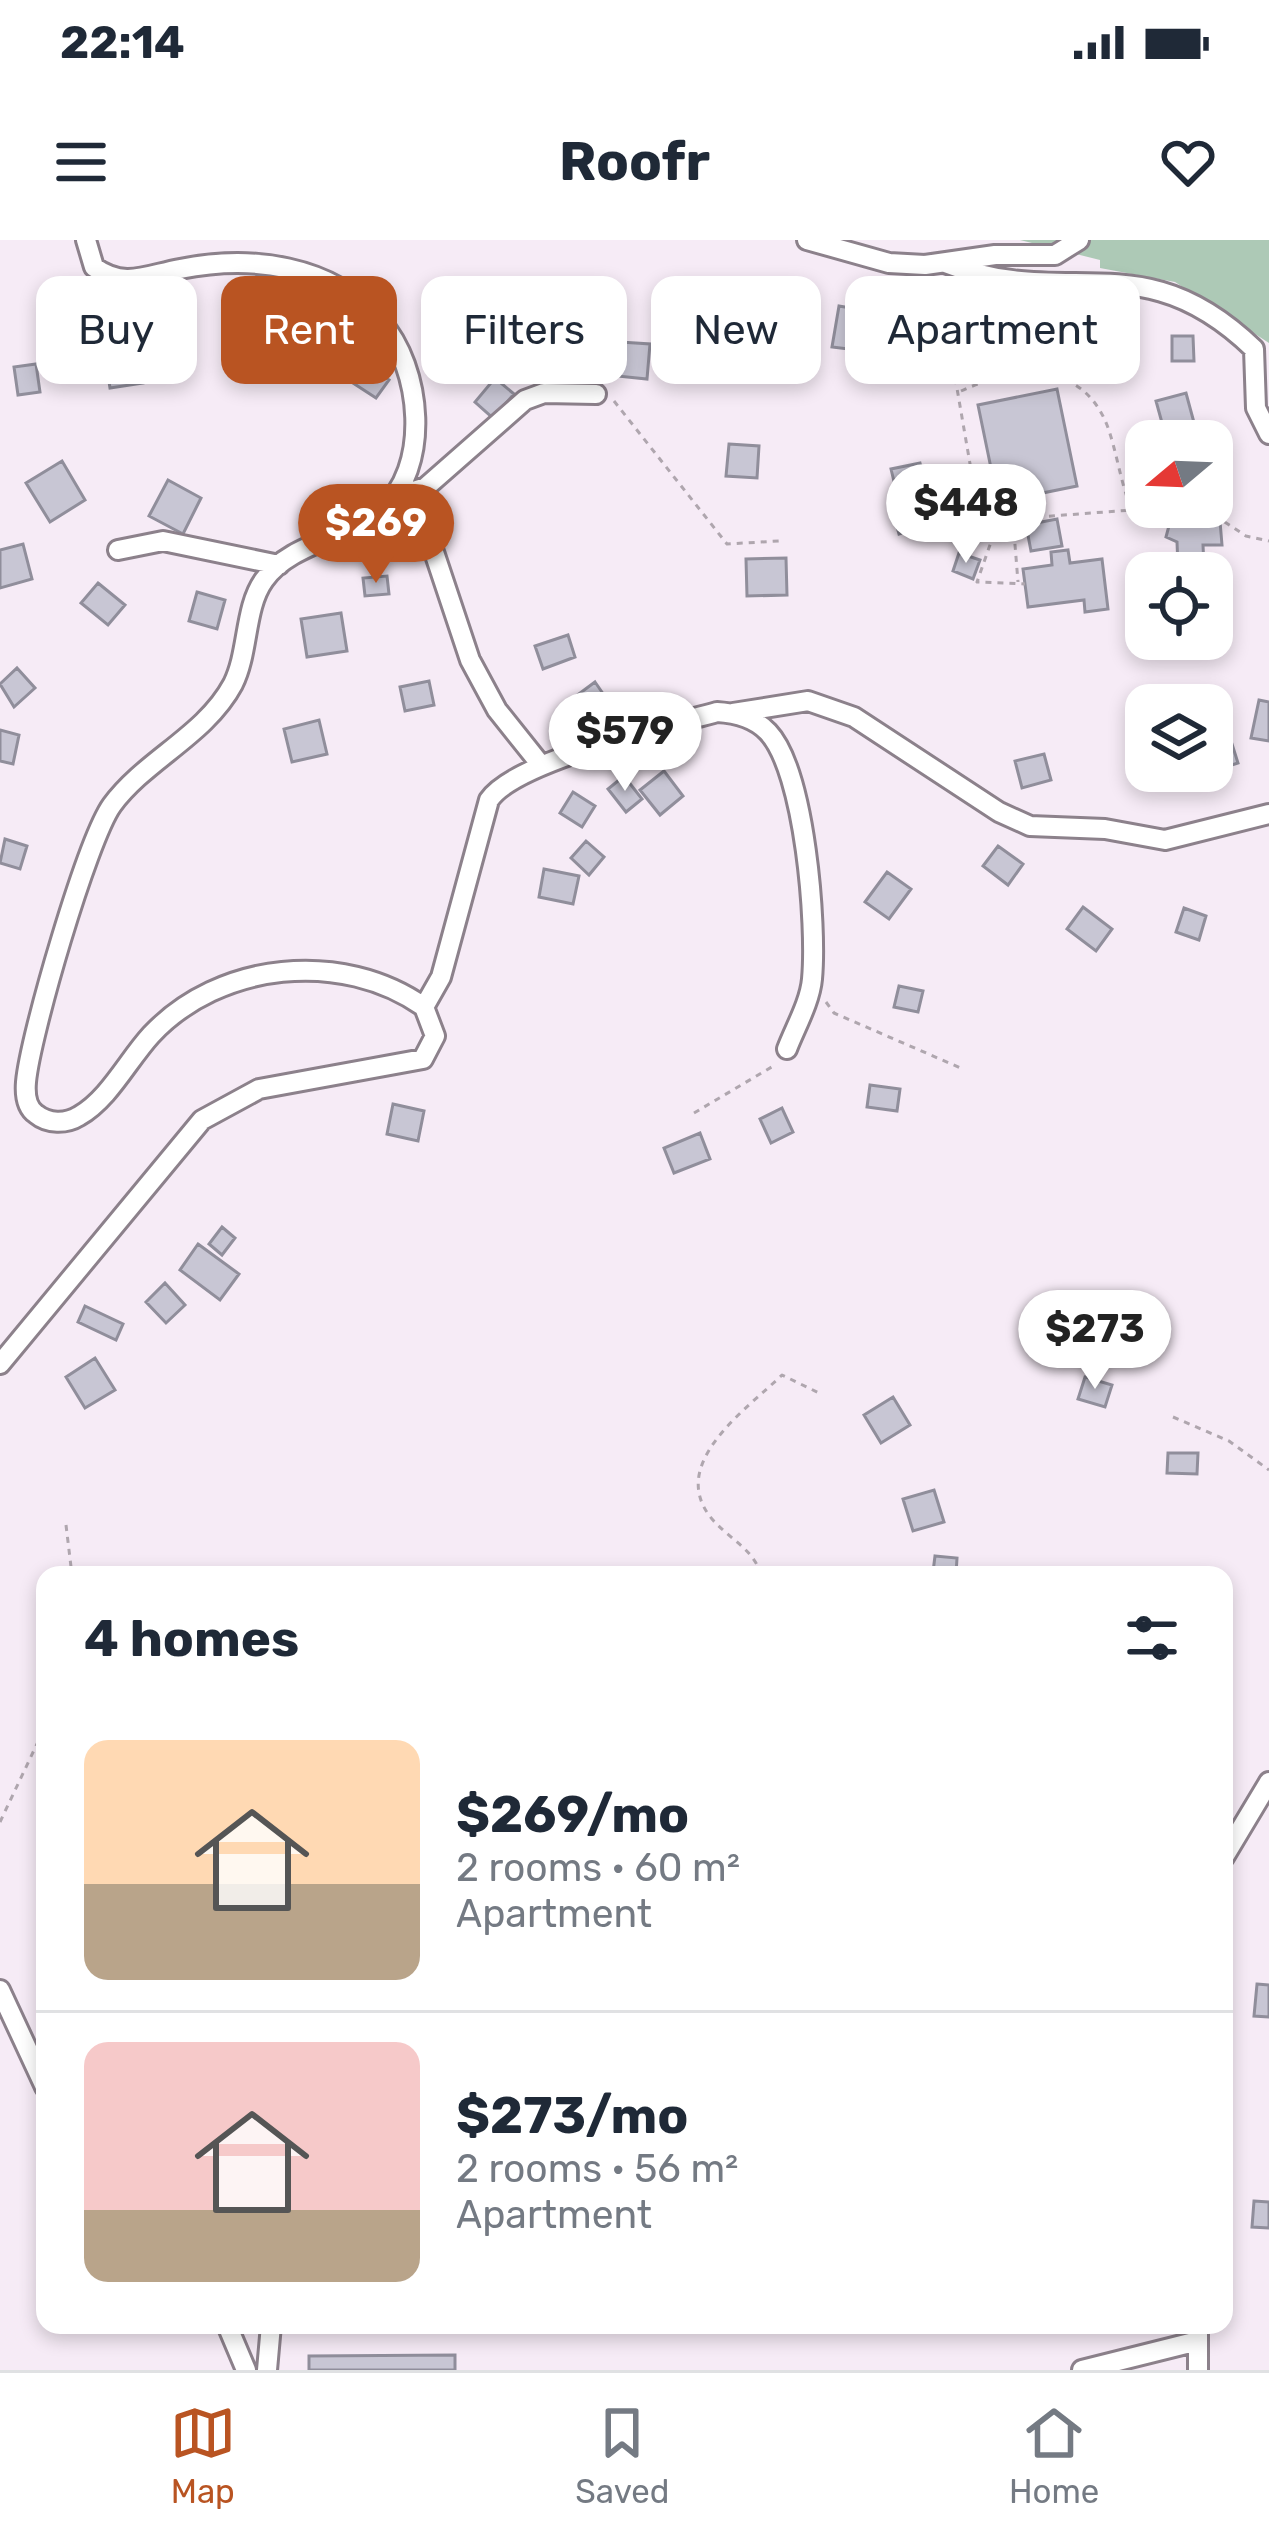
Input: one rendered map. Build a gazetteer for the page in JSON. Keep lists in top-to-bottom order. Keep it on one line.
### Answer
{"north":"left","page":{"status":"22:14","header":"Roofr","chip":["Buy","Rent","Filters","New","Apartment"],"price":["$448","$269","$579","$273"],"heading":"4 homes","list":[{"name":"$269/mo","note":"2 rooms · 60 m² · Apartment"},{"name":"$273/mo","note":"2 rooms · 56 m² · Apartment"}],"tabs":["Map","Saved","Home"]}}
